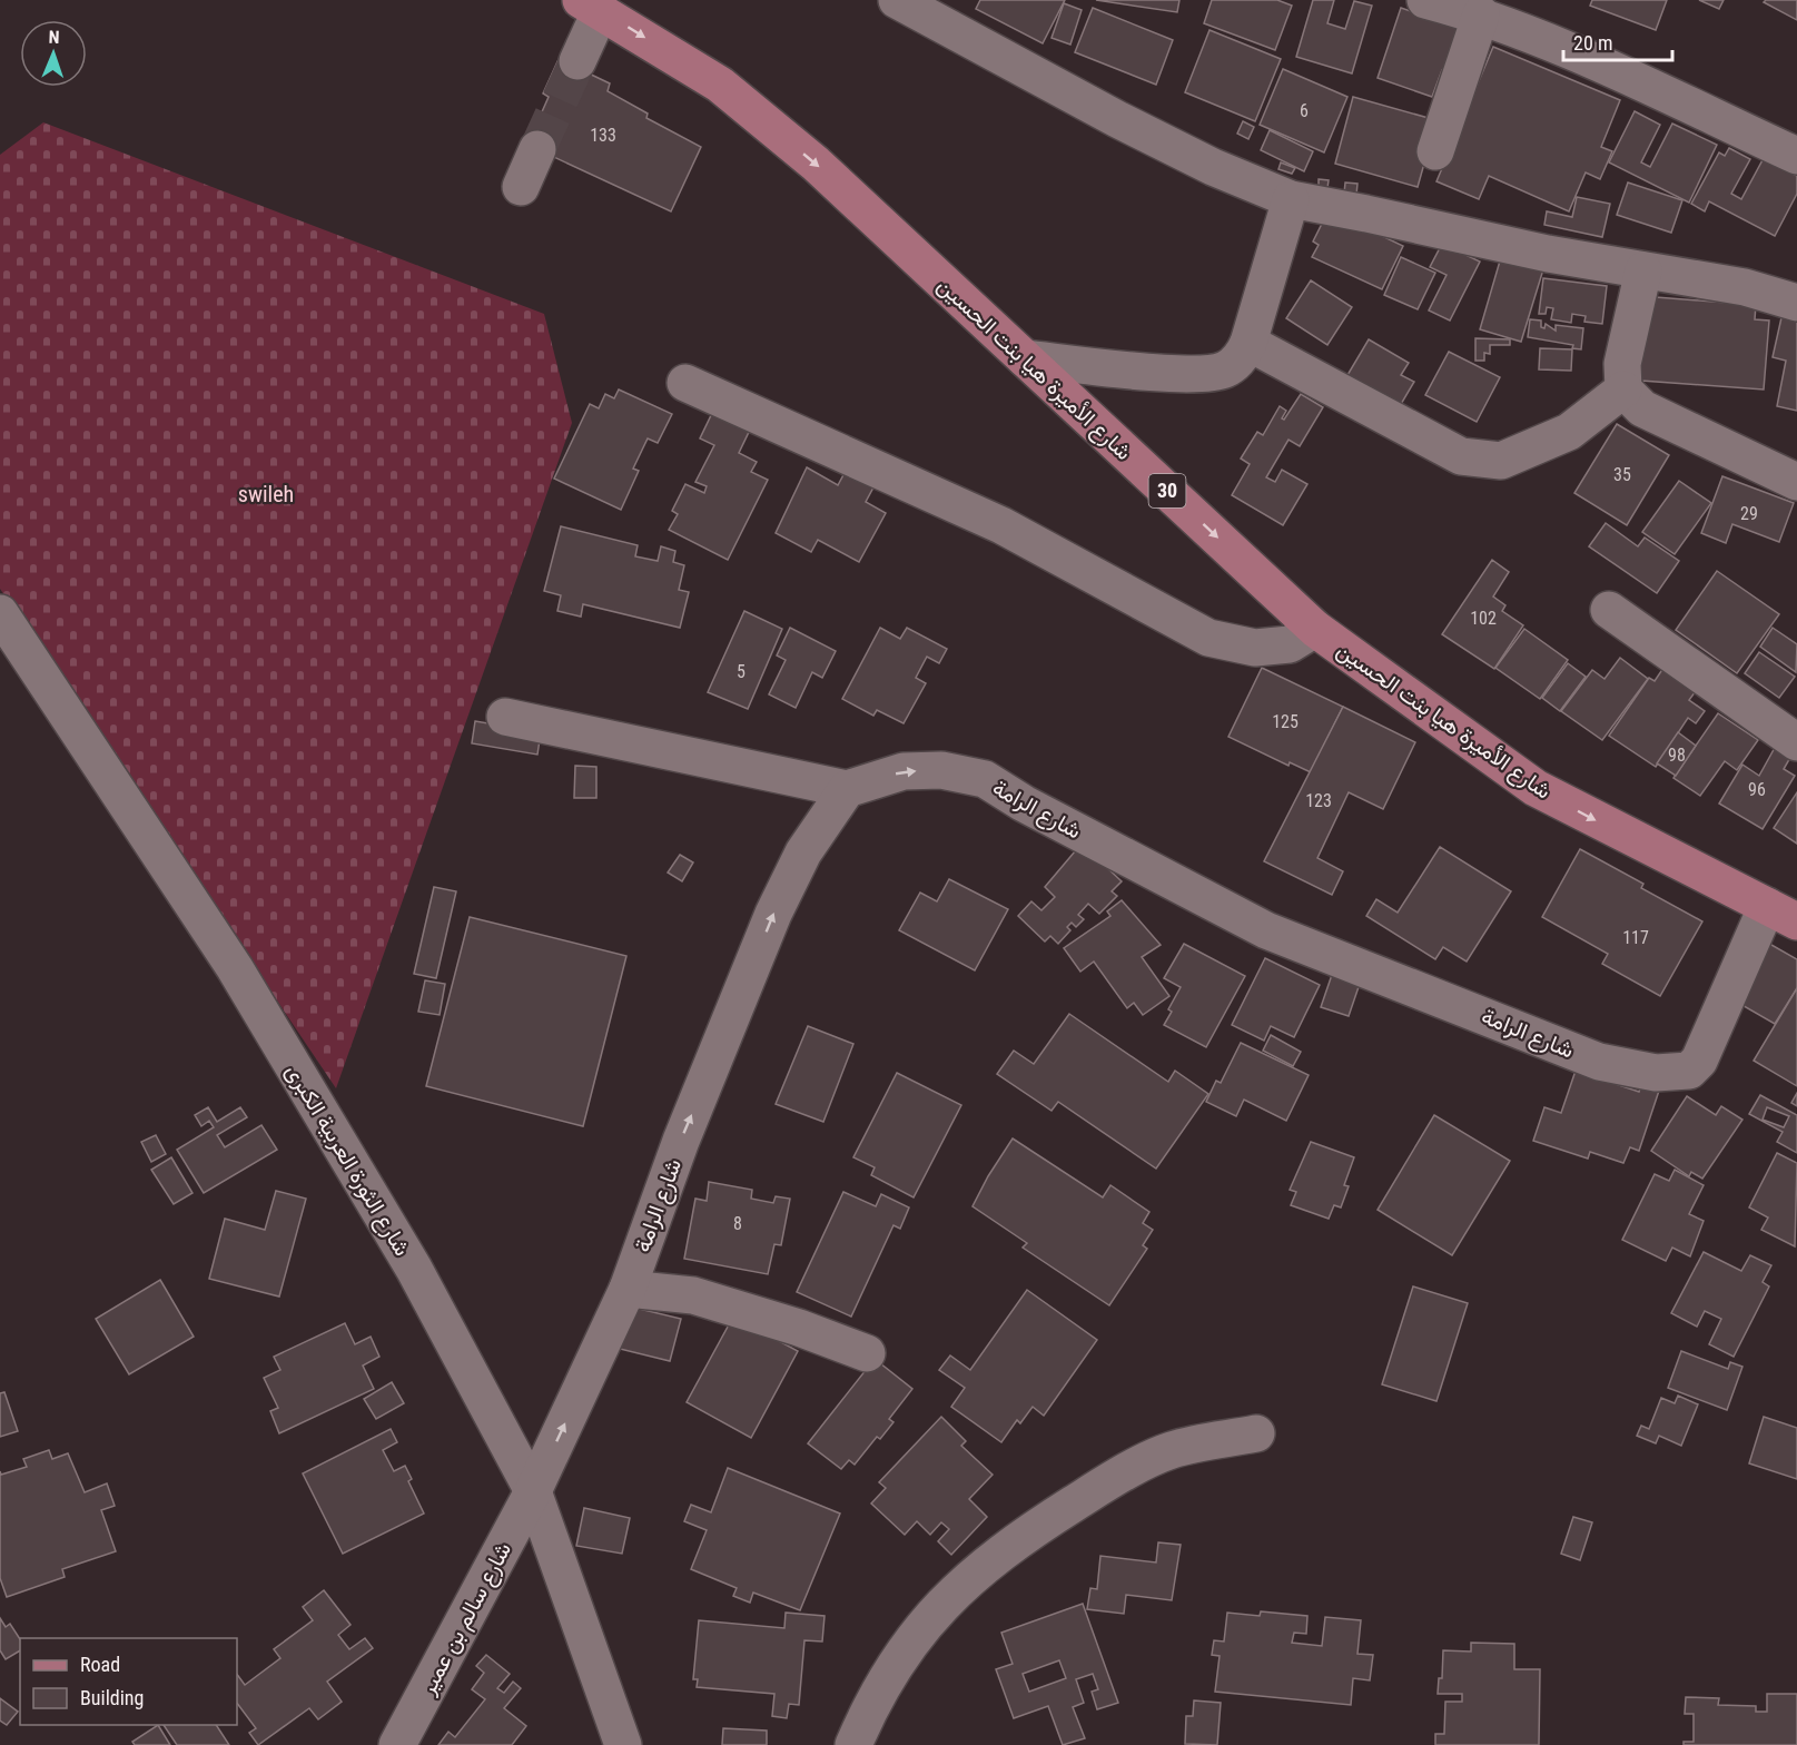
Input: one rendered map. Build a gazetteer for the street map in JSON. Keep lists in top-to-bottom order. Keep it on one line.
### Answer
{"streets":{"main road":["شارع الأميرة هيا بنت الحسين","30"],"street":["شارع الرامة","شارع الثورة العربية الكبرى","شارع سالم بن عمير"]},"crossings":[["شارع الأميرة هيا بنت الحسين","شارع الرامة"],["شارع الرامة","شارع الثورة العربية الكبرى"],["شارع الرامة","شارع سالم بن عمير"],["شارع الثورة العربية الكبرى","شارع سالم بن عمير"]],"one_way":["شارع الأميرة هيا بنت الحسين"],"parks":["swileh"],"house_numbers":["6","133","35","29","102","5","125","98","96","123","117","8"],"legend":["Road","Building"],"scale_bar":"20 m","north":"top"}
